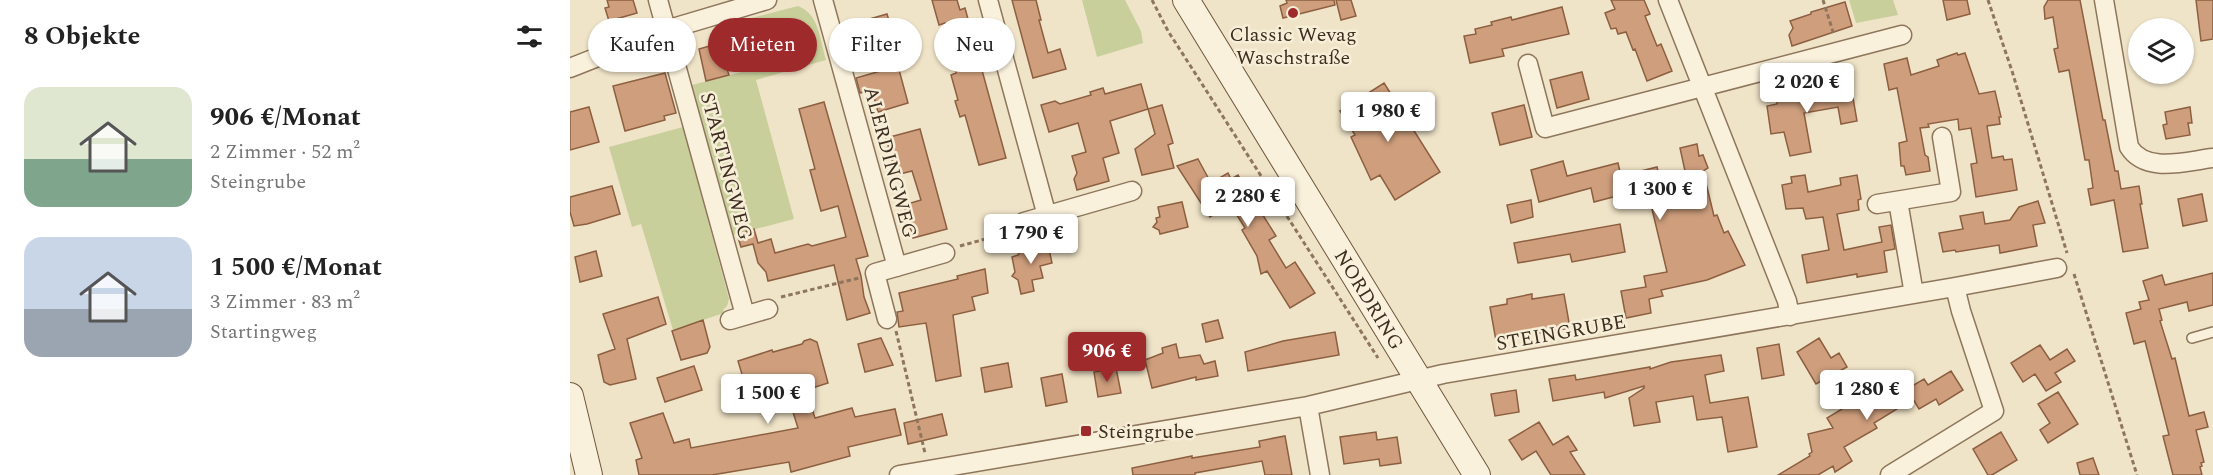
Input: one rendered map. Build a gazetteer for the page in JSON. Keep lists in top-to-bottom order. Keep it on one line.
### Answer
{"streets":{"main road":["NORDRING"],"street":["ALERDINGWEG","STARTINGWEG","STEINGRUBE"]},"crossings":[["NORDRING","STEINGRUBE"]],"places":{"other":["Classic Wevag Waschstraße"],"transit":["Steingrube"]},"page":{"heading":"8 Objekte","chip":["Kaufen","Mieten","Filter","Neu"],"price":["2 020 €","1 980 €","1 300 €","2 280 €","1 790 €","906 €","1 280 €","1 500 €"],"list":[{"name":"906 €/Monat","note":"2 Zimmer · 52 m² · Steingrube"},{"name":"1 500 €/Monat","note":"3 Zimmer · 83 m² · Startingweg"}]}}
